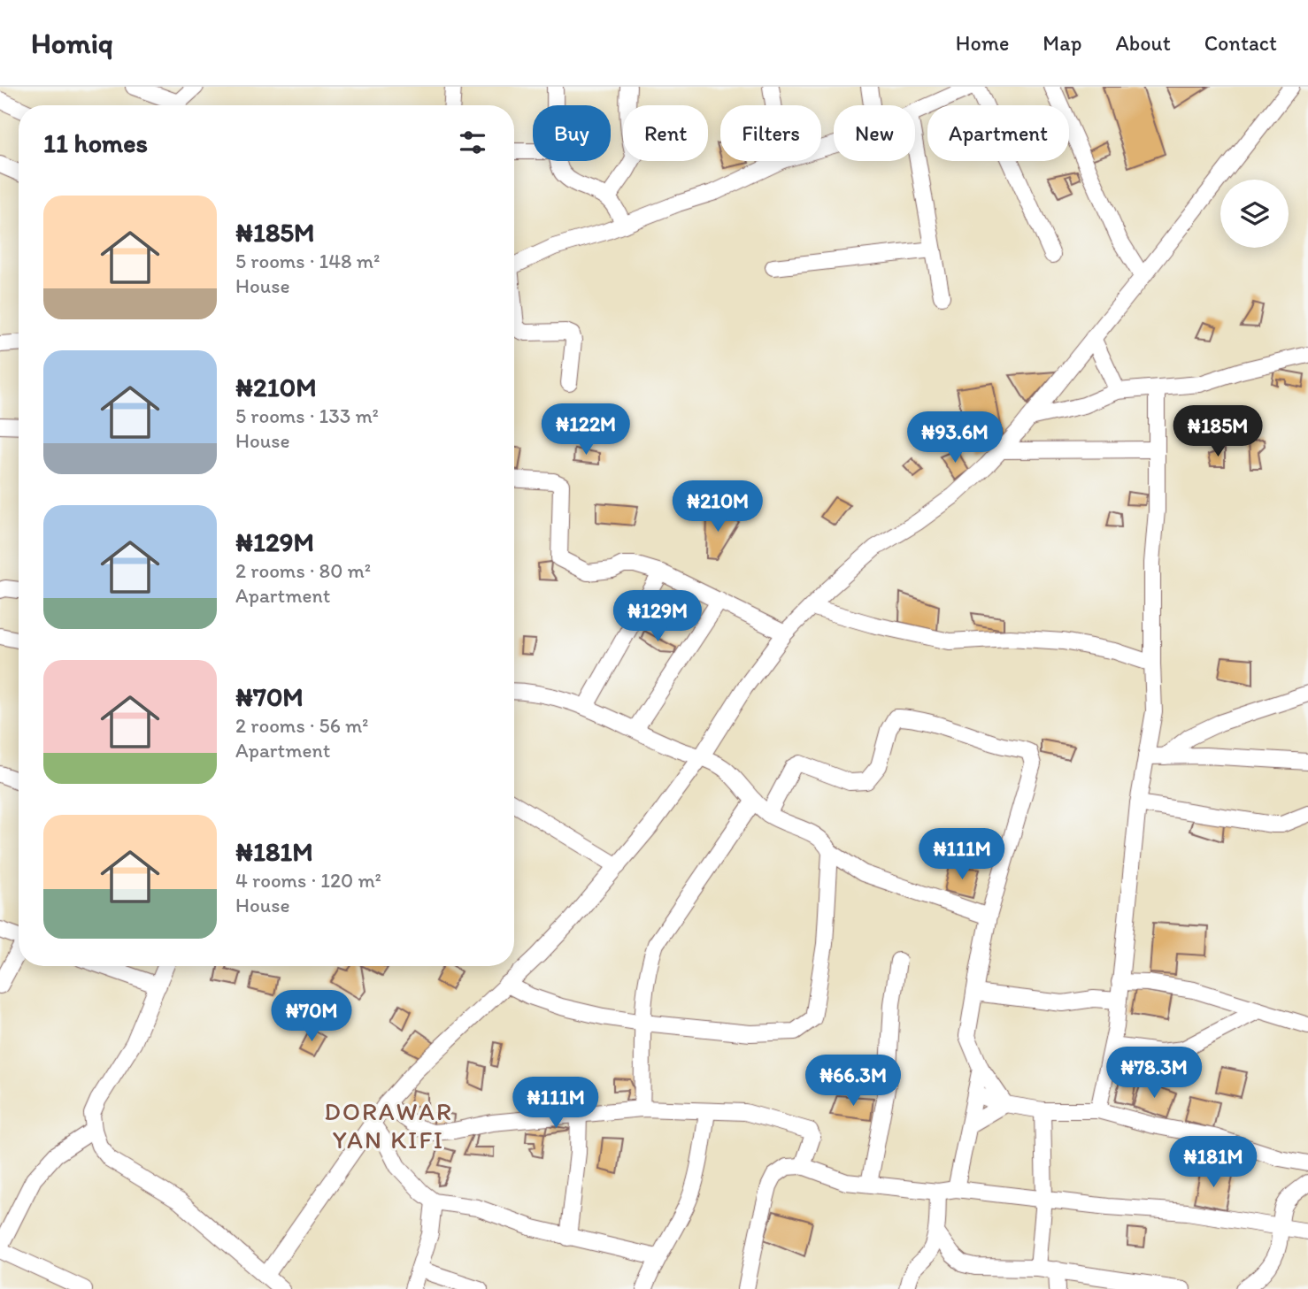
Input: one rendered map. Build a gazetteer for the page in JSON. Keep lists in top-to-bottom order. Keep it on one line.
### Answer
{"districts":["DORAWAR YAN KIFI"],"page":{"header":"Homiq","nav":["Home","Map","About","Contact"],"chip":["Buy","Rent","Filters","New","Apartment"],"heading":"11 homes","list":[{"name":"₦185M","note":"5 rooms · 148 m² · House"},{"name":"₦210M","note":"5 rooms · 133 m² · House"},{"name":"₦129M","note":"2 rooms · 80 m² · Apartment"},{"name":"₦70M","note":"2 rooms · 56 m² · Apartment"},{"name":"₦181M","note":"4 rooms · 120 m² · House"}],"price":["₦122M","₦185M","₦93.6M","₦210M","₦129M","₦111M","₦70M","₦78.3M","₦66.3M","₦111M","₦181M"]}}
